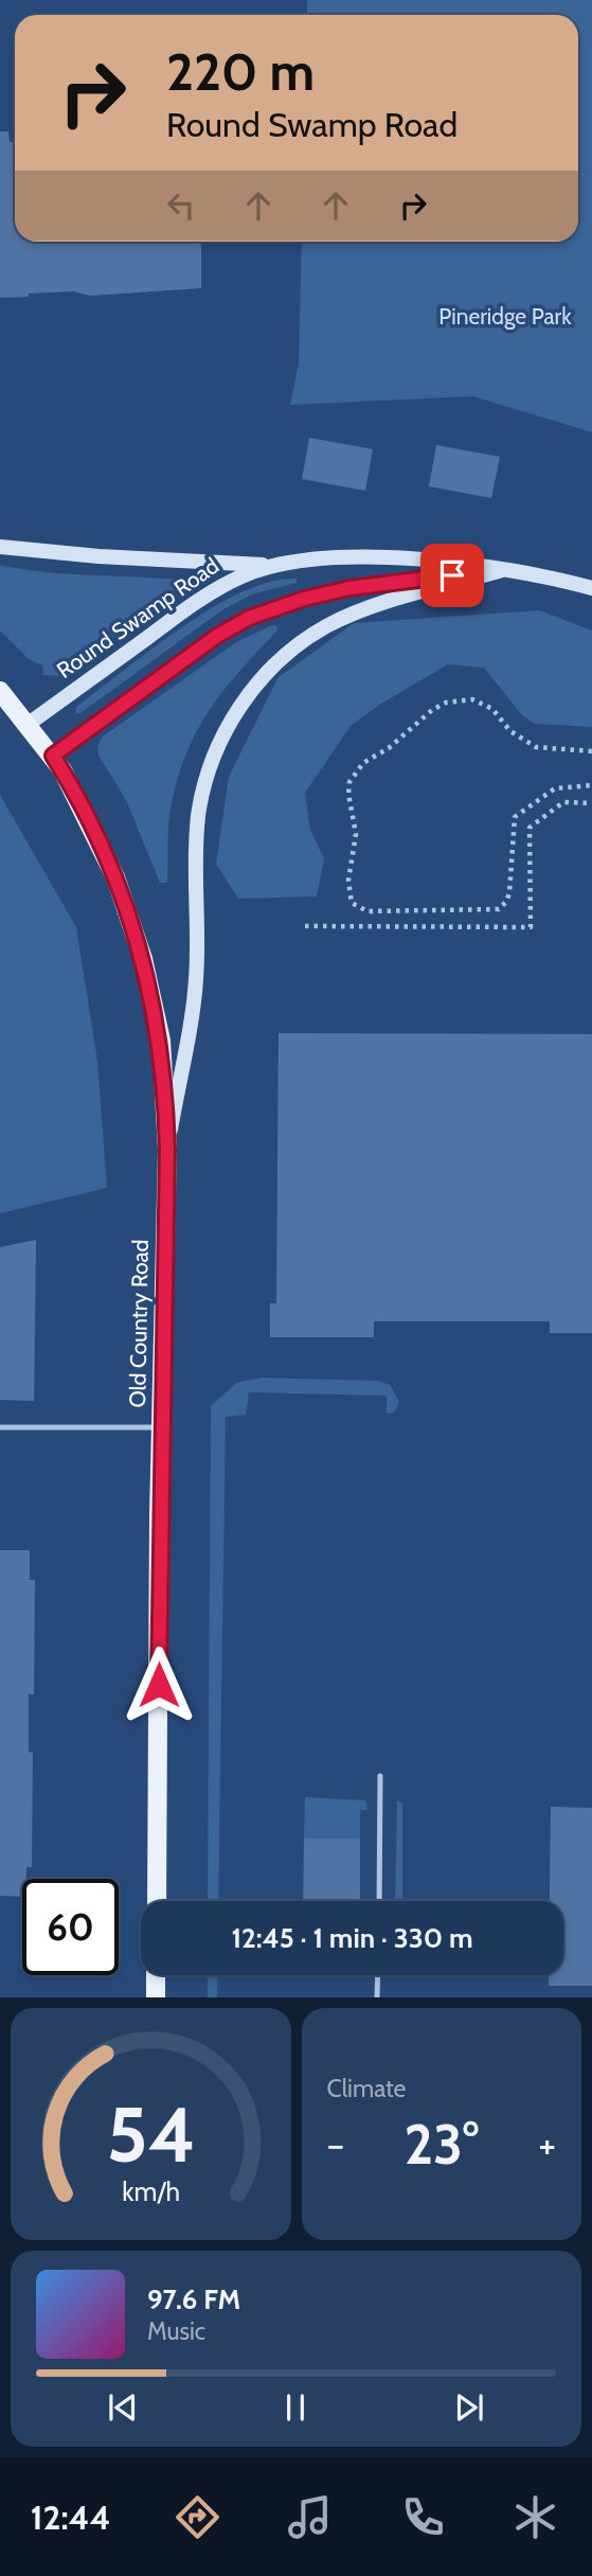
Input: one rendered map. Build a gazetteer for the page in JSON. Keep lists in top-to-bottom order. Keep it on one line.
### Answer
{"streets":{"main road":["Round Swamp Road","Old Country Road"]},"crossings":[["Round Swamp Road","Old Country Road"]],"parks":["Pineridge Park"],"page":{"turn":["220 m","Round Swamp Road"],"limit":"60","trip":"12:45 · 1 min · 330 m","tile":"Climate","heat":["−","23°","+"],"song":["97.6 FM","Music"],"tabs":"12:44","gauge":["54","km/h"]}}
